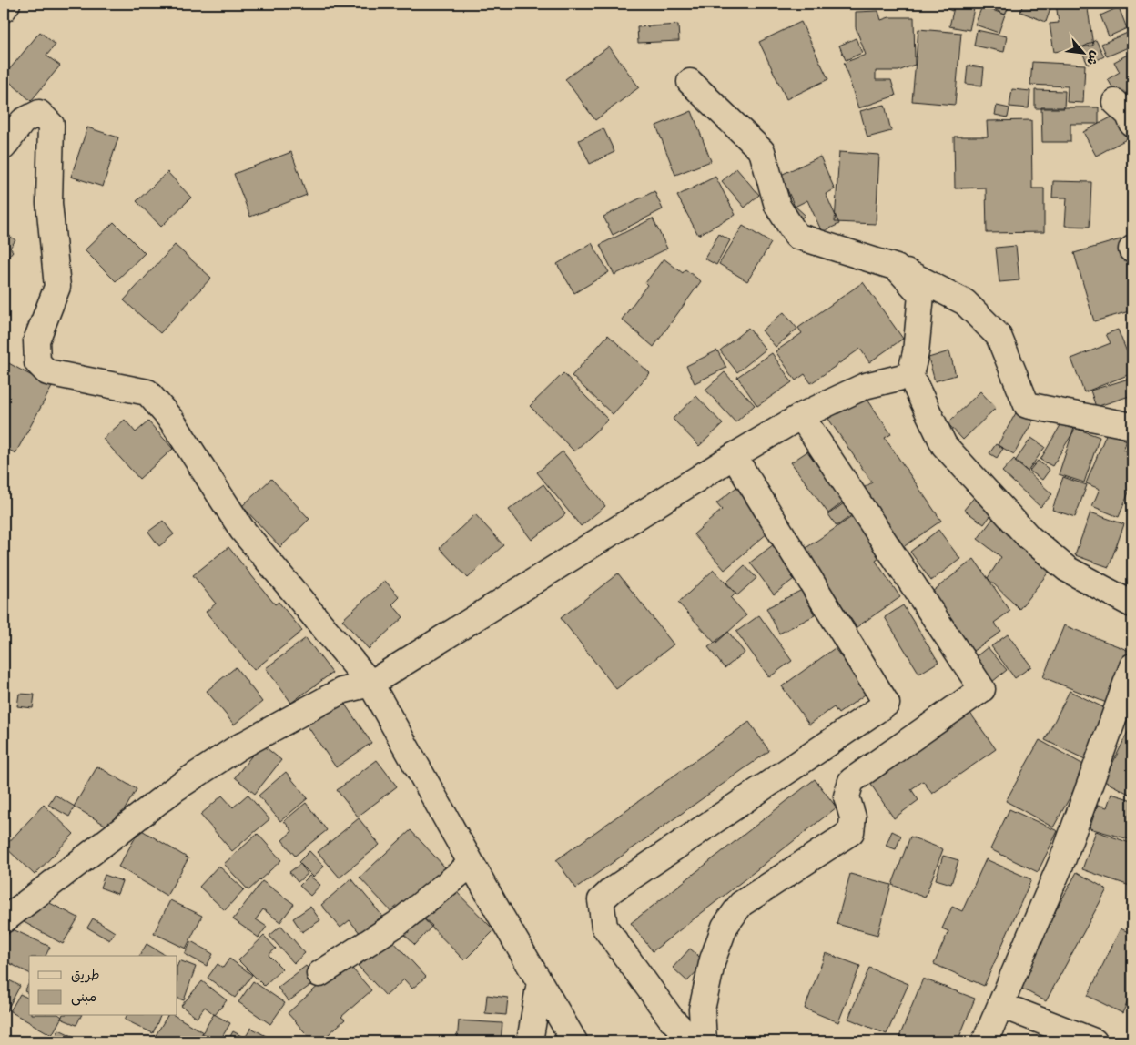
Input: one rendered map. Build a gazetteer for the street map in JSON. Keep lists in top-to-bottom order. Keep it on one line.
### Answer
{"legend":["طريق","مبنى"],"north":"bottom right"}
